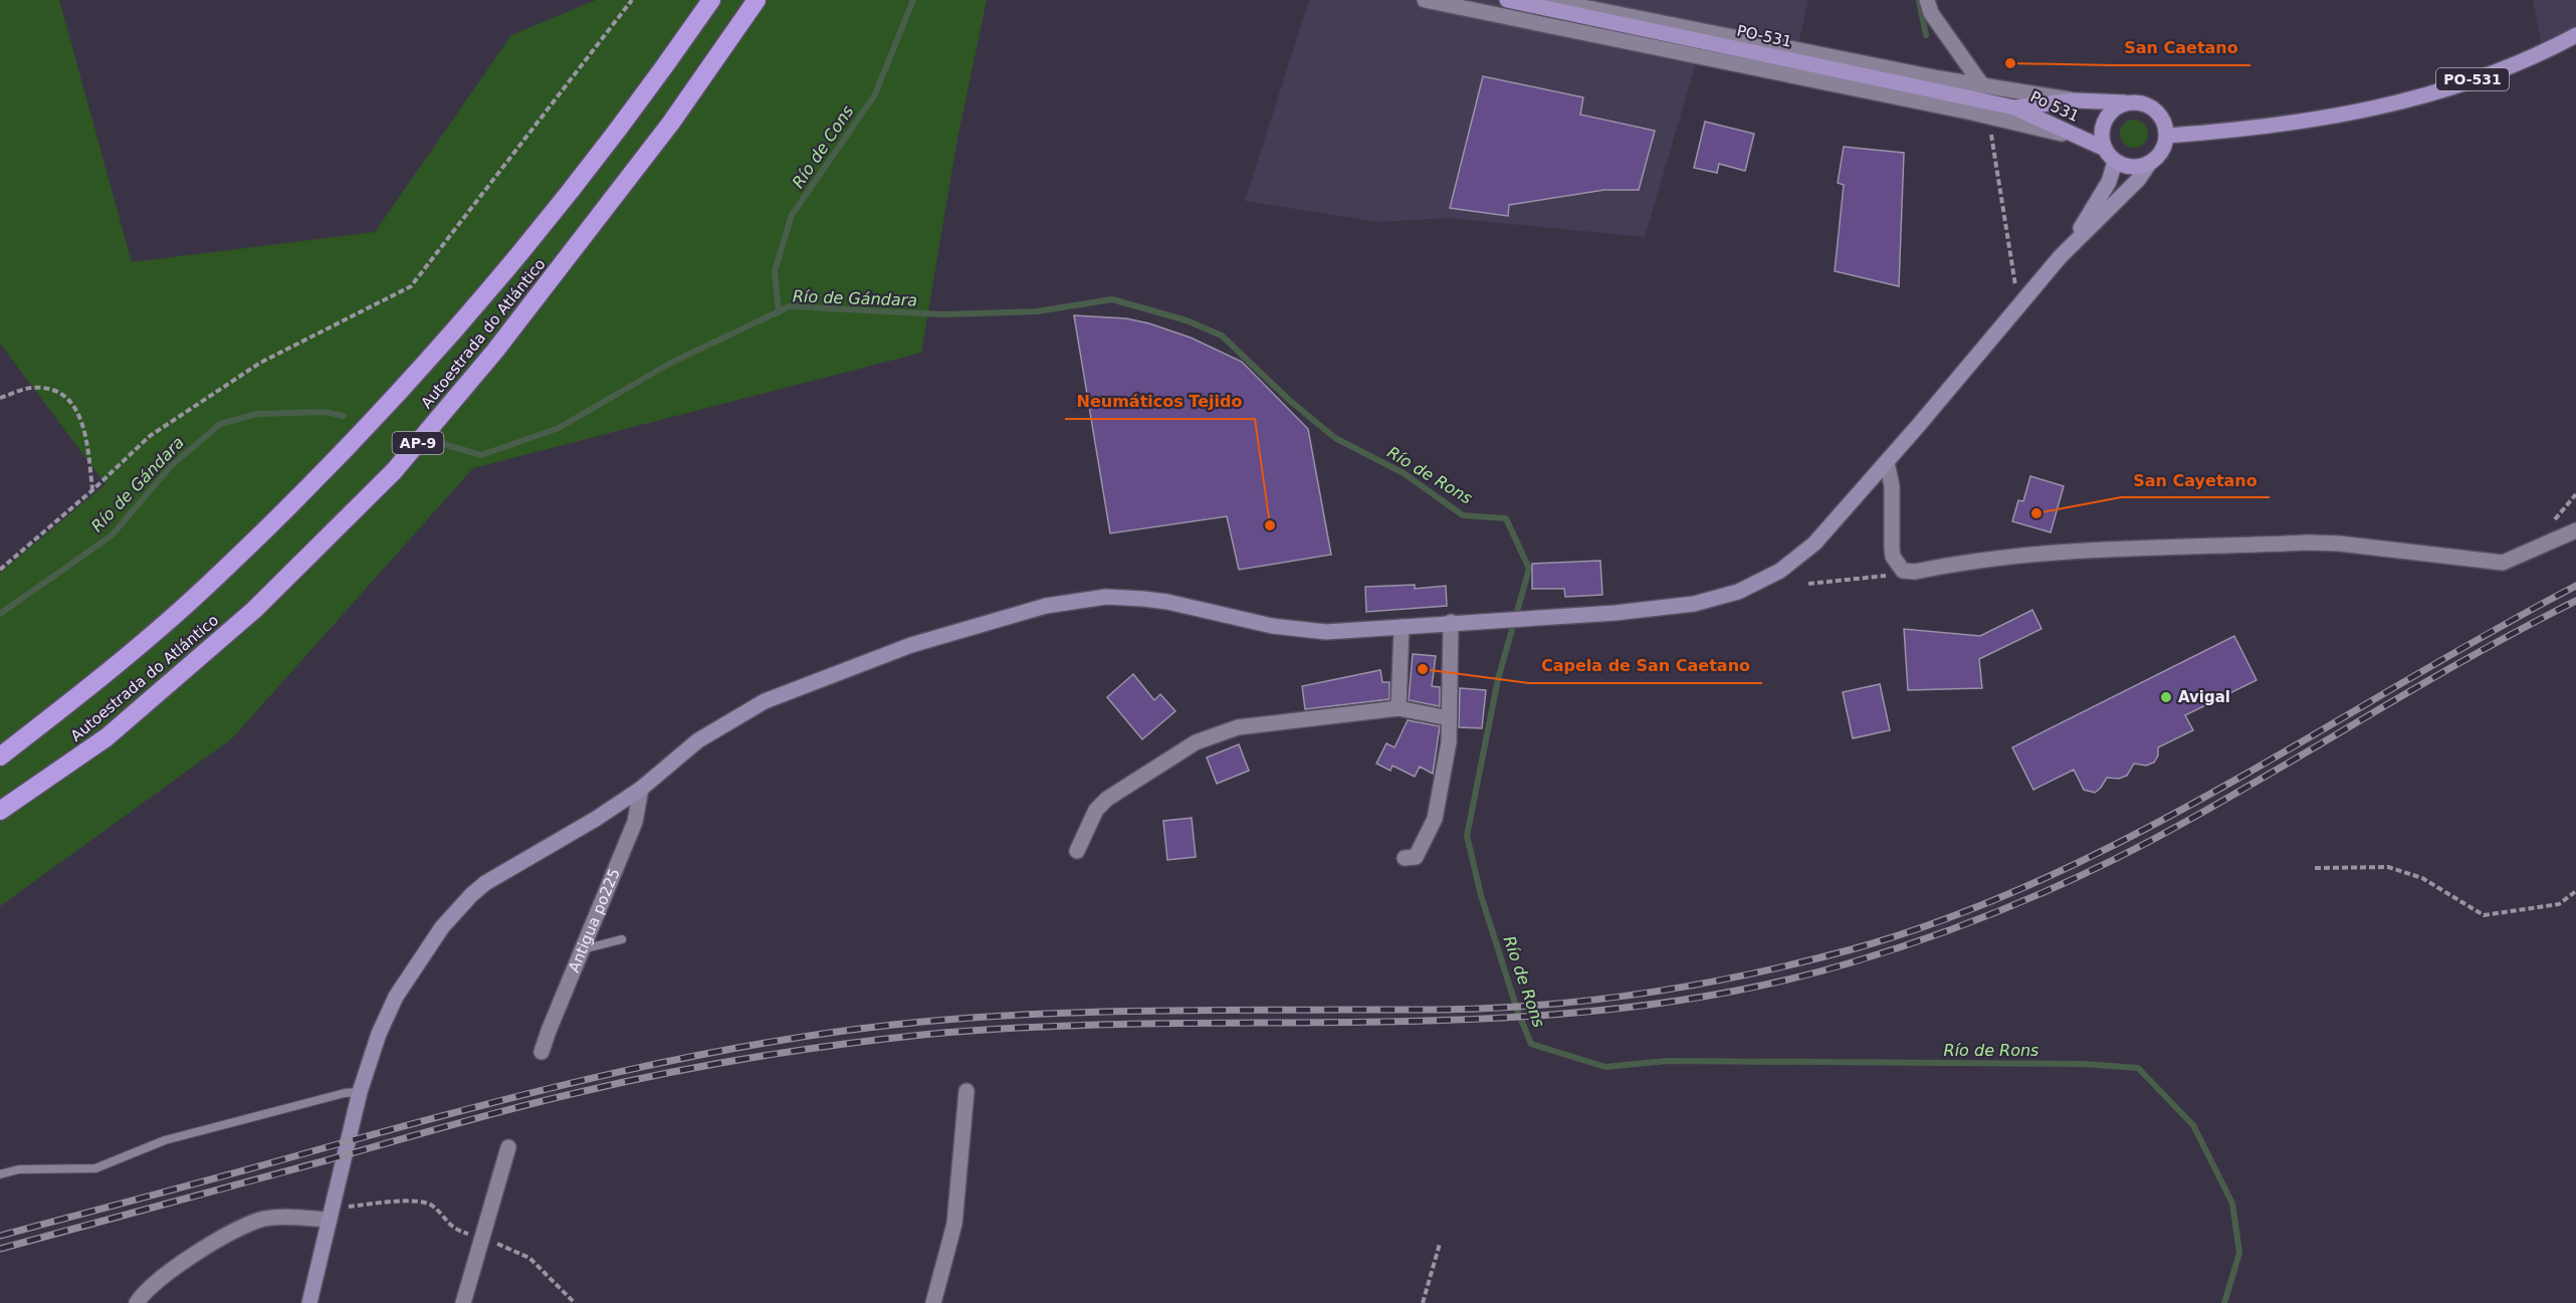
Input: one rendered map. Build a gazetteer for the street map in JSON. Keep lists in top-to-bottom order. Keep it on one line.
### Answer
{"streets":{"highway":["Autoestrada do Atlántico","AP-9"],"main road":["PO-531","Po 531"],"street":["Antigua po225"]},"crossings":[["PO-531","Po 531"]],"water":["Río de Cons","Río de Gándara","Río de Rons"],"places":["San Caetano","San Cayetano","Neumáticos Tejido","Capela de San Caetano","Avigal"]}
